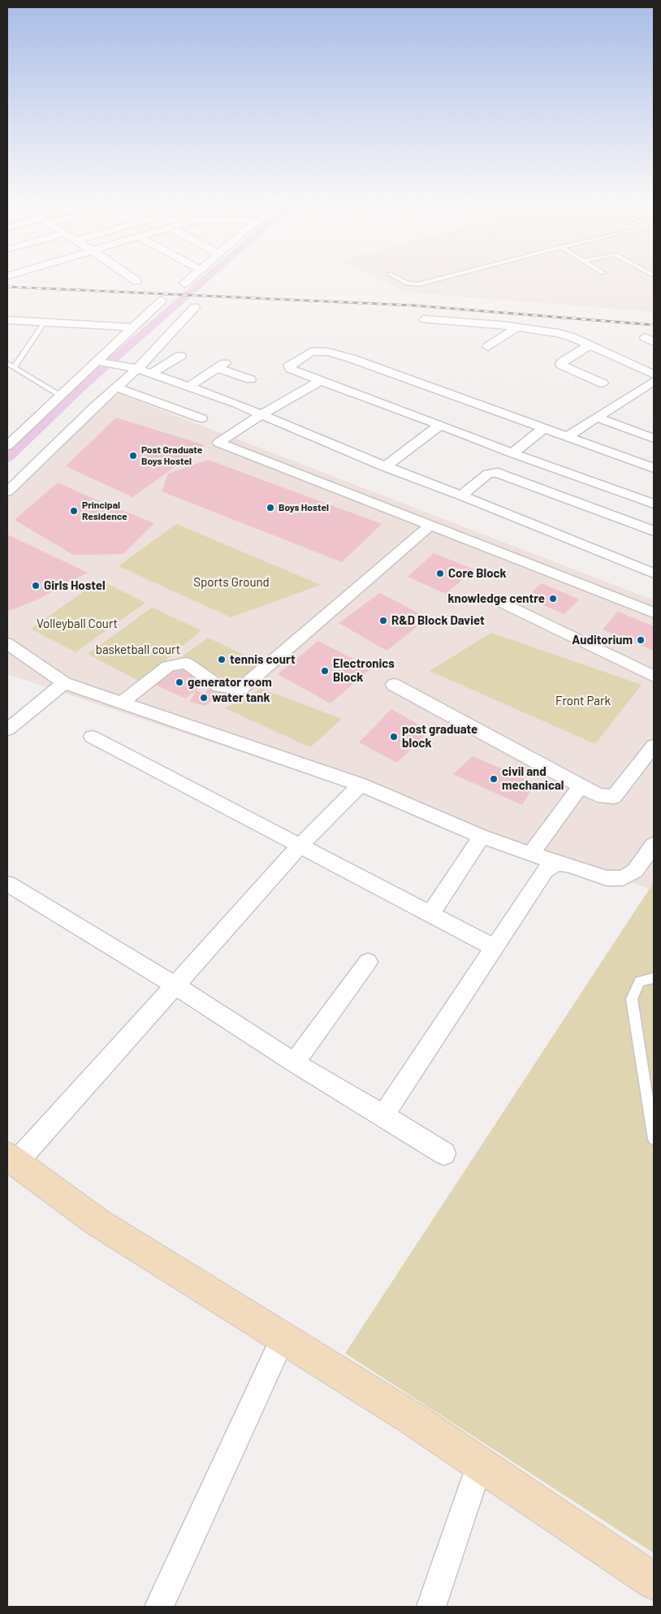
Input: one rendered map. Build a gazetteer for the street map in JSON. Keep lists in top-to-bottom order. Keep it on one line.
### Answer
{"parks":["Sports Ground","Volleyball Court","basketball court","Front Park"],"places":["Post Graduate Boys Hostel","Boys Hostel","Principal Residence","Core Block","Girls Hostel","knowledge centre","R&D Block Daviet","Auditorium","tennis court","Electronics Block","generator room","water tank","post graduate block","civil and mechanical"]}
